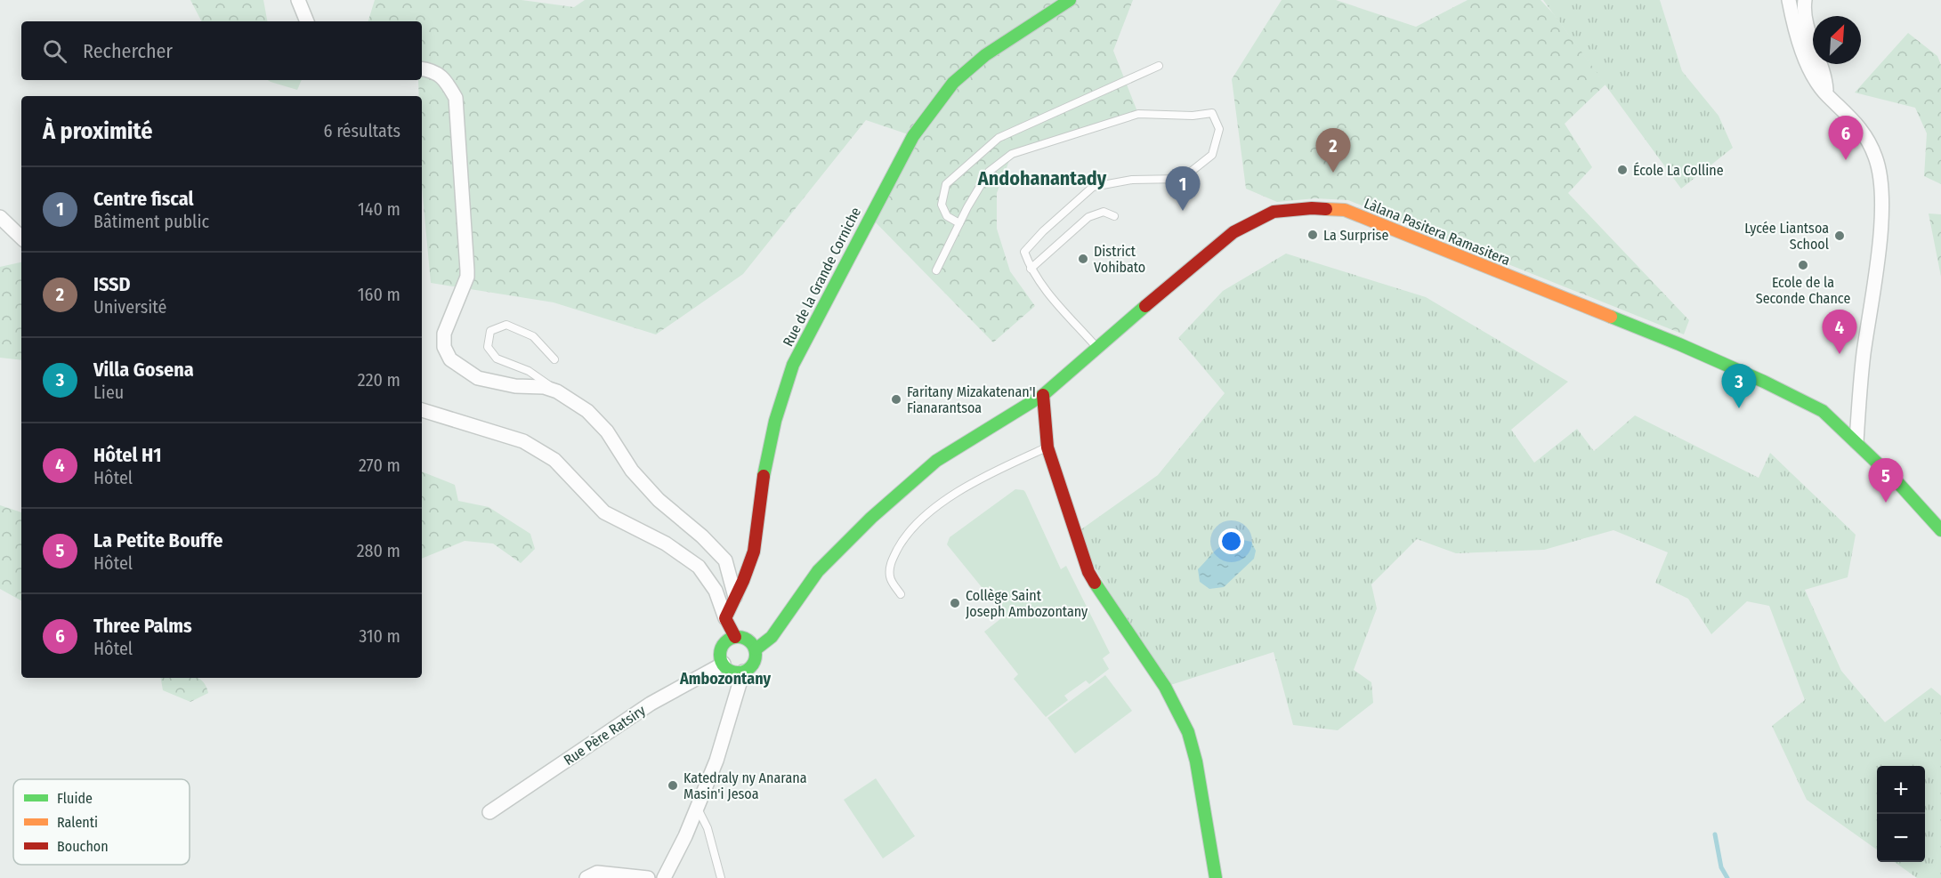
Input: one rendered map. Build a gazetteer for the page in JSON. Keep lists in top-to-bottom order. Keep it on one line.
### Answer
{"streets":{"street":["Làlana Pasitera Ramasitera","Rue de la Grande Corniche","Rue Père Ratsiry"]},"crossings":[["Làlana Pasitera Ramasitera","Rue Père Ratsiry"]],"districts":["Andohanantady","Ambozontany"],"places":["École La Colline","La Surprise","Lycée Liantsoa School","District Vohibato","Ecole de la Seconde Chance","Faritany Mizakatenan'I Fianarantsoa","Collège Saint Joseph Ambozontany","Katedraly ny Anarana Masin'i Jesoa"],"legend":["Fluide","Ralenti","Bouchon"],"north":"top right","page":{"search":"Rechercher","heading":["À proximité","6 résultats"],"pins":["6","2","1","4","3","5"],"list":[{"mark":"1","name":"Centre fiscal","note":"Bâtiment public","value":"140 m"},{"mark":"2","name":"ISSD","note":"Université","value":"160 m"},{"mark":"3","name":"Villa Gosena","note":"Lieu","value":"220 m"},{"mark":"4","name":"Hôtel H1","note":"Hôtel","value":"270 m"},{"mark":"5","name":"La Petite Bouffe","note":"Hôtel","value":"280 m"},{"mark":"6","name":"Three Palms","note":"Hôtel","value":"310 m"}],"map_buttons":["+","−"]}}
